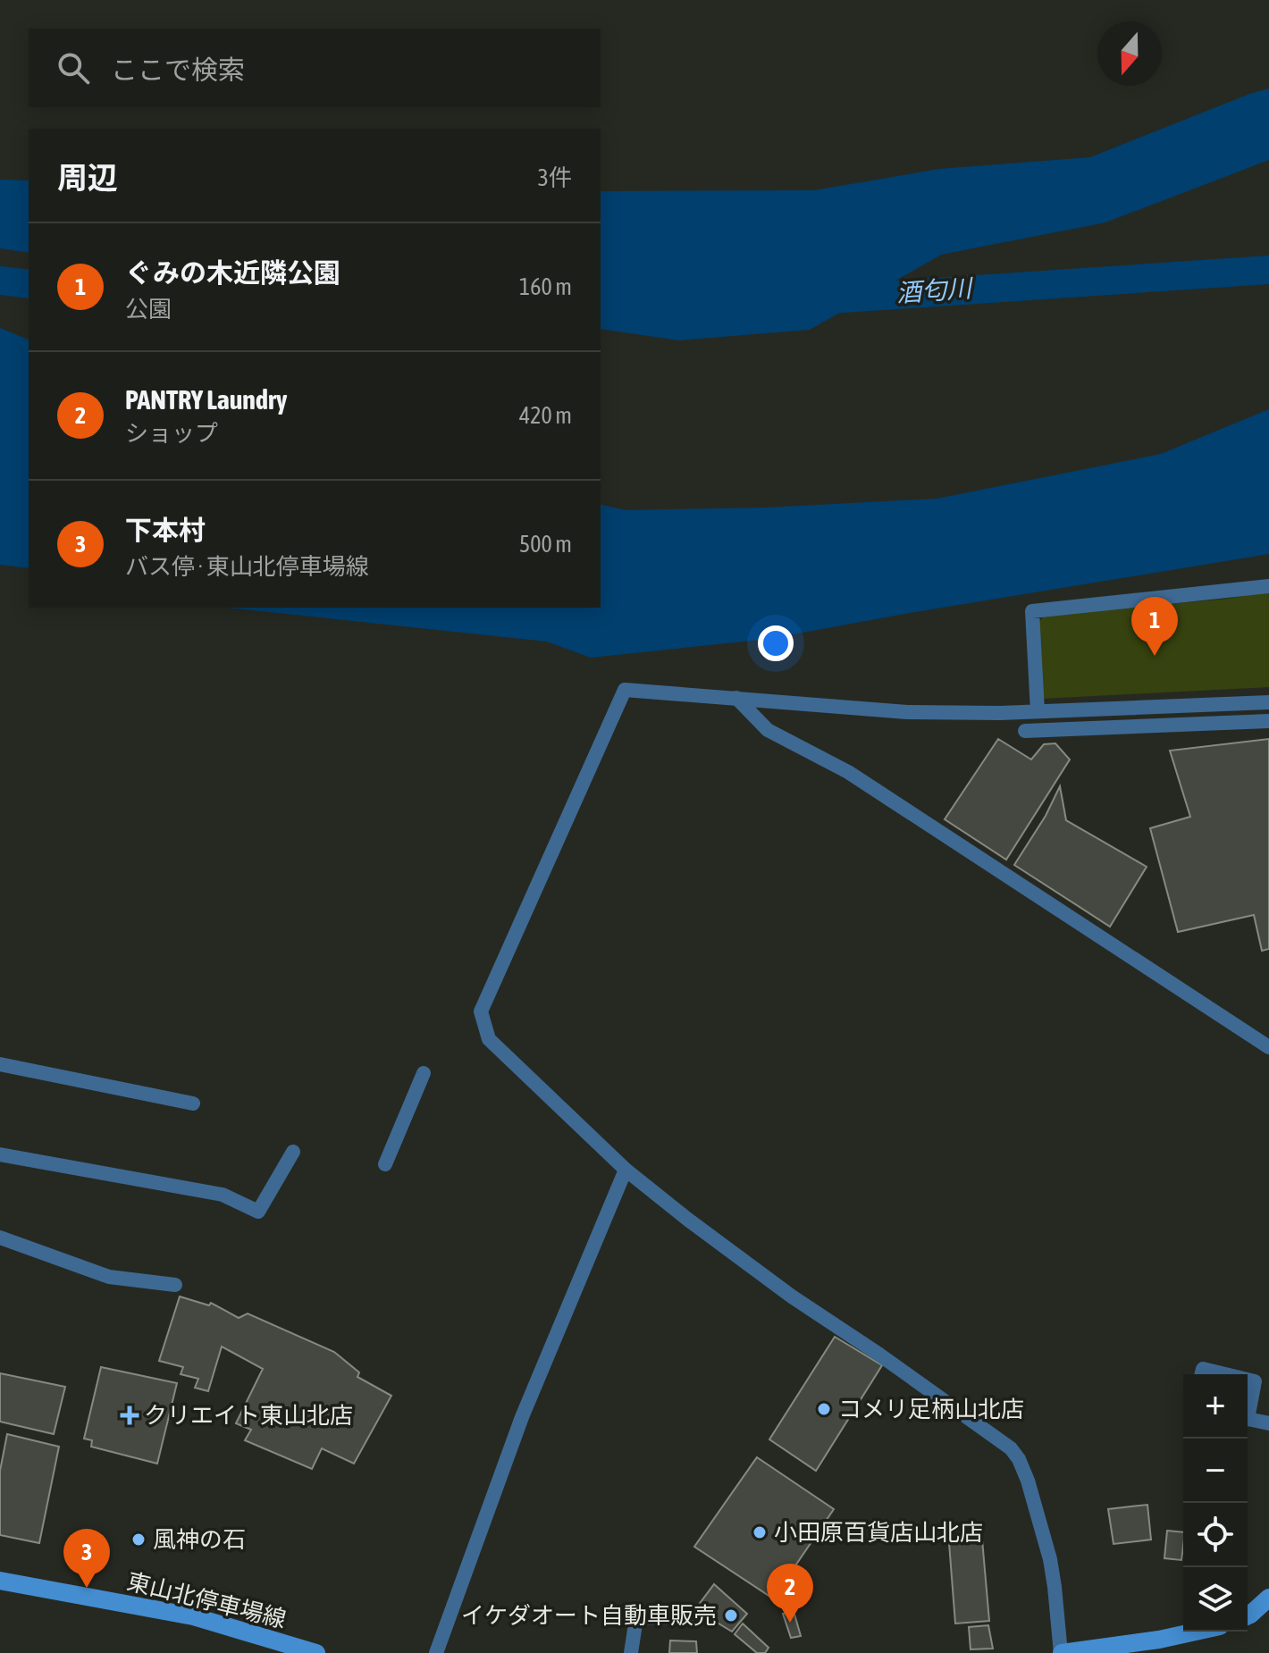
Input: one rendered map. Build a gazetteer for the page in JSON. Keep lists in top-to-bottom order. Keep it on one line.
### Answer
{"streets":{"main road":["東山北停車場線"]},"water":["酒匂川"],"places":{"other":["コメリ足柄山北店","小田原百貨店山北店","風神の石","イケダオート自動車販売"],"health":["クリエイト東山北店"]},"north":"bottom","page":{"search":"ここで検索","heading":["周辺","3件"],"list":[{"mark":"1","name":"ぐみの木近隣公園","note":"公園","value":"160 m"},{"mark":"2","name":"PANTRY Laundry","note":"ショップ","value":"420 m"},{"mark":"3","name":"下本村","note":"バス停 · 東山北停車場線","value":"500 m"}],"pins":["1","3","2"],"map_buttons":["+","−"]}}
